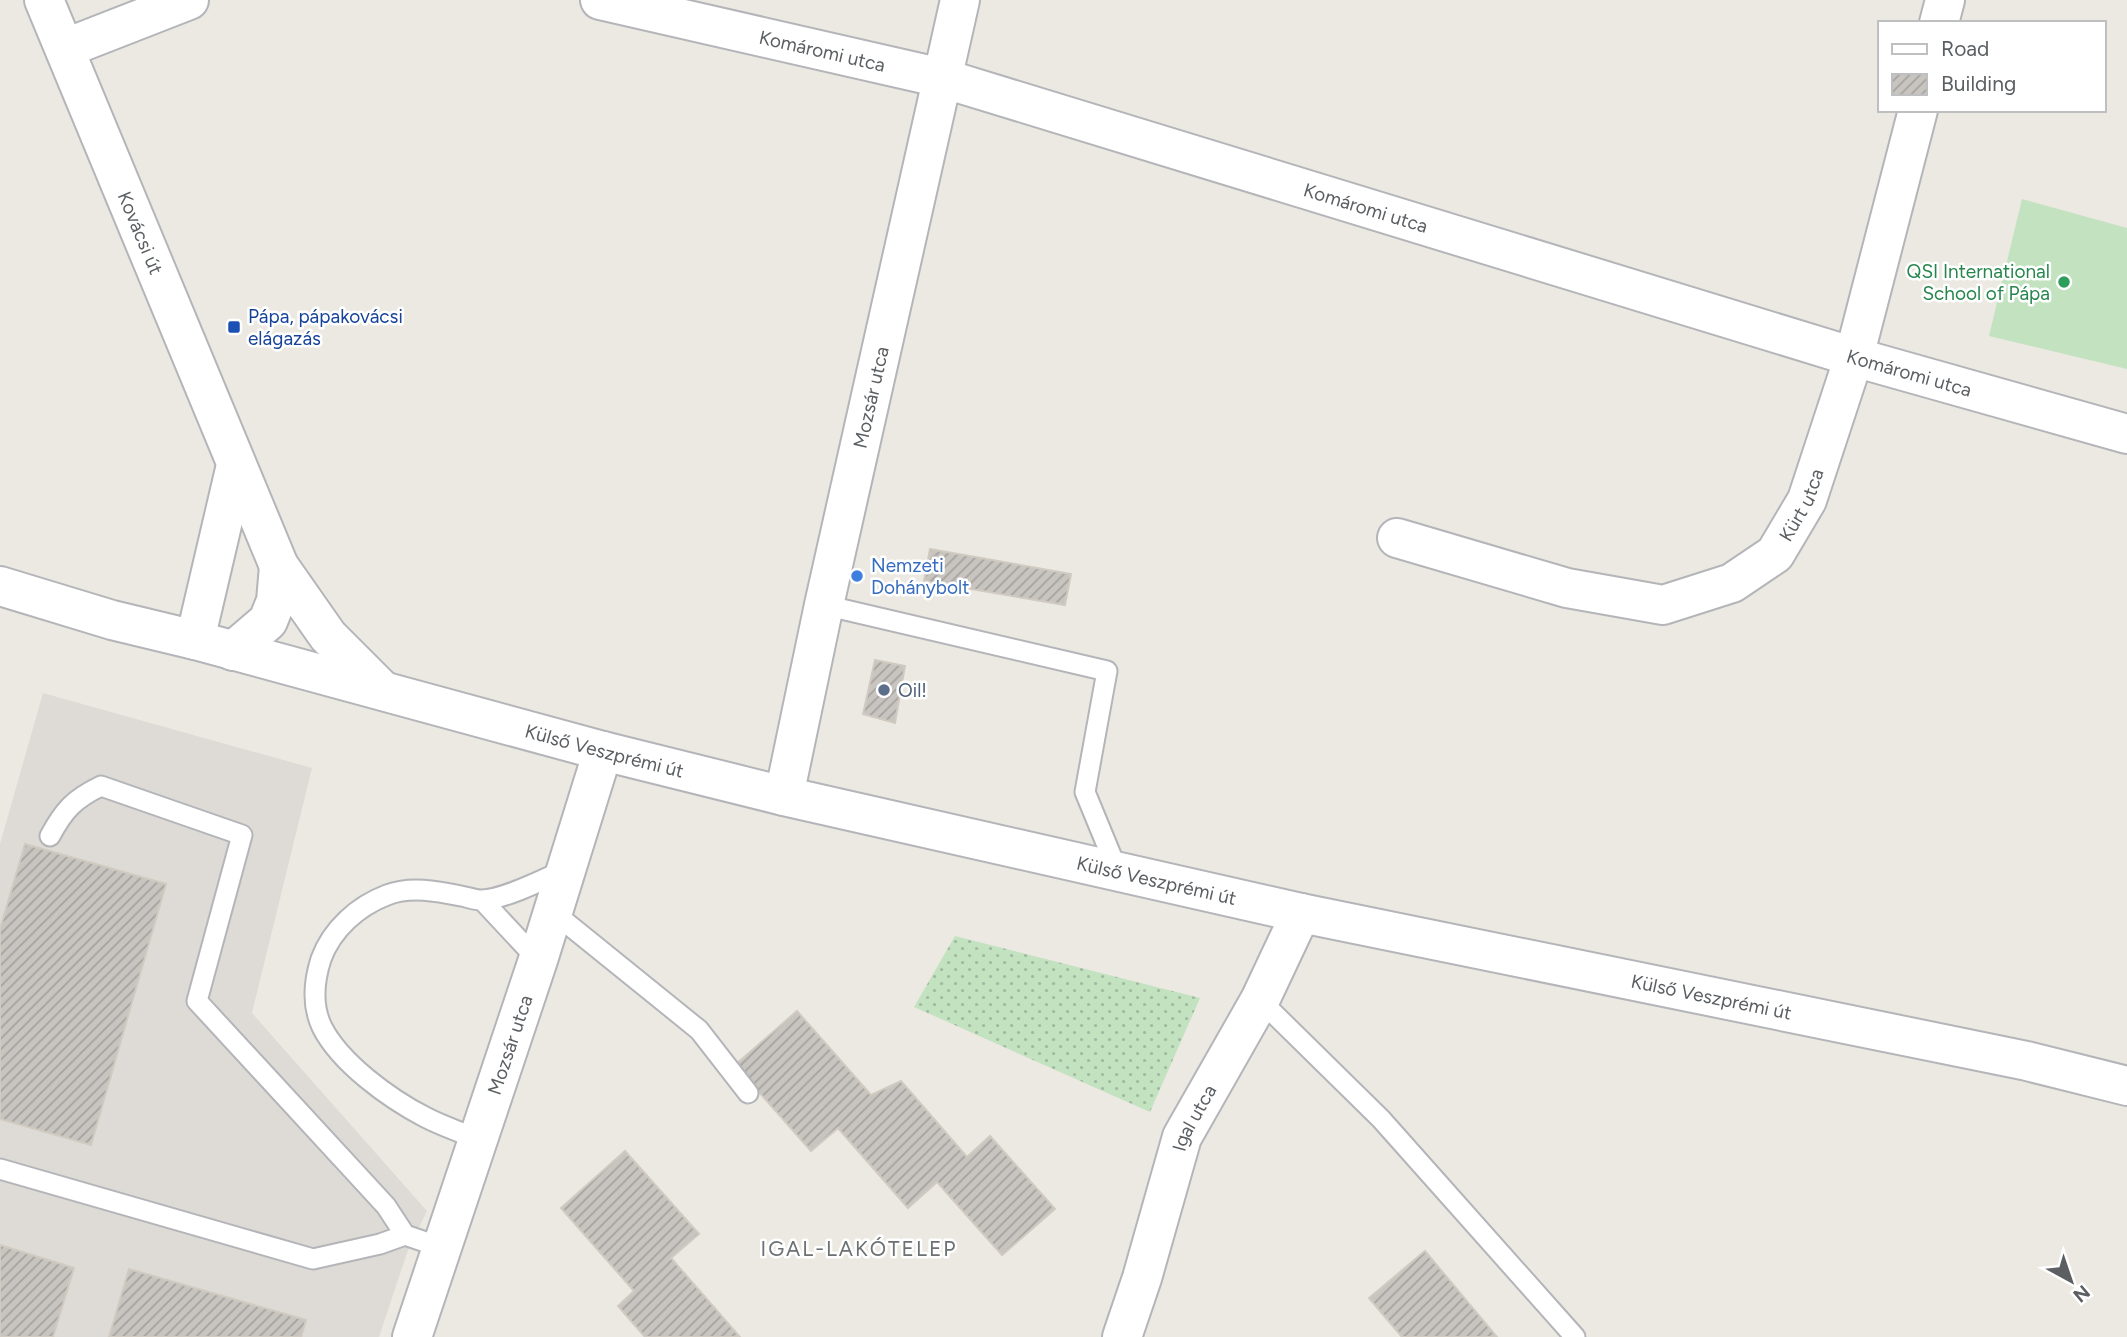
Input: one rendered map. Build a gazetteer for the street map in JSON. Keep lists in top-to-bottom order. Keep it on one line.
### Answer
{"streets":{"street":["Komáromi utca","Kovácsi út","Mozsár utca","Kürt utca","Külső Veszprémi út","Igal utca"]},"crossings":[["Komáromi utca","Mozsár utca"],["Komáromi utca","Kürt utca"],["Kovácsi út","Külső Veszprémi út"],["Mozsár utca","Külső Veszprémi út"],["Külső Veszprémi út","Igal utca"]],"districts":["IGAL-LAKÓTELEP"],"places":{"other":["QSI International School of Pápa","Nemzeti Dohánybolt","Oil!"],"transit":["Pápa, pápakovácsi elágazás"]},"legend":["Road","Building"],"north":"bottom right"}
